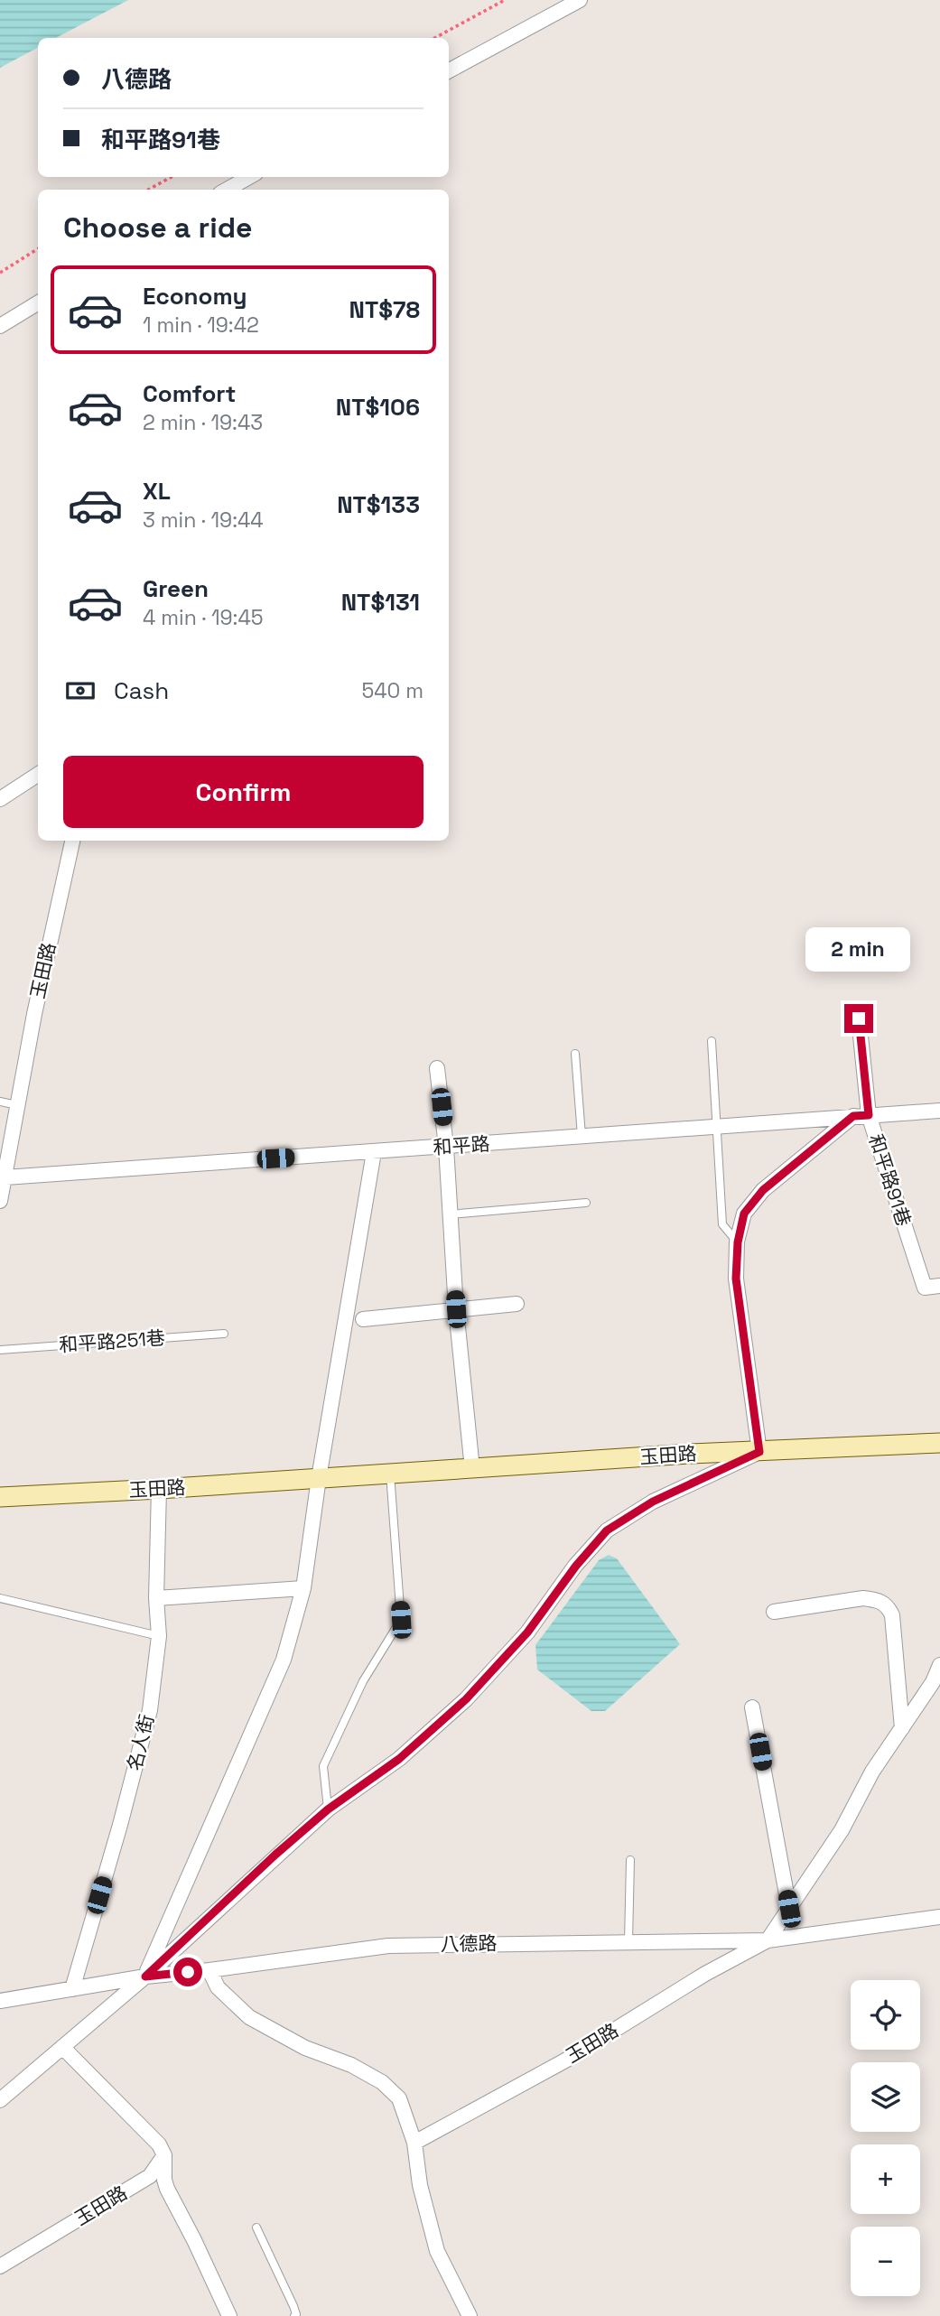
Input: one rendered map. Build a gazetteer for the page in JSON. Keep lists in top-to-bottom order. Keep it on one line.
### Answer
{"streets":{"street":["玉田路","和平路","和平路91巷","名人街","八德路"],"lane":["和平路251巷"]},"crossings":[["玉田路","和平路"],["玉田路","名人街"],["玉田路","八德路"],["和平路","和平路91巷"],["名人街","八德路"]],"page":{"banner":["八德路","和平路91巷"],"heading":"Choose a ride","list":[{"name":"Economy","note":"1 min · 19:42","value":"NT$78"},{"name":"Comfort","note":"2 min · 19:43","value":"NT$106"},{"name":"XL","note":"3 min · 19:44","value":"NT$133"},{"name":"Green","note":"4 min · 19:45","value":"NT$131"}],"pay":["Cash","540 m"],"buttons":"Confirm","bubble":"2 min","map_buttons":["+","−"]}}
